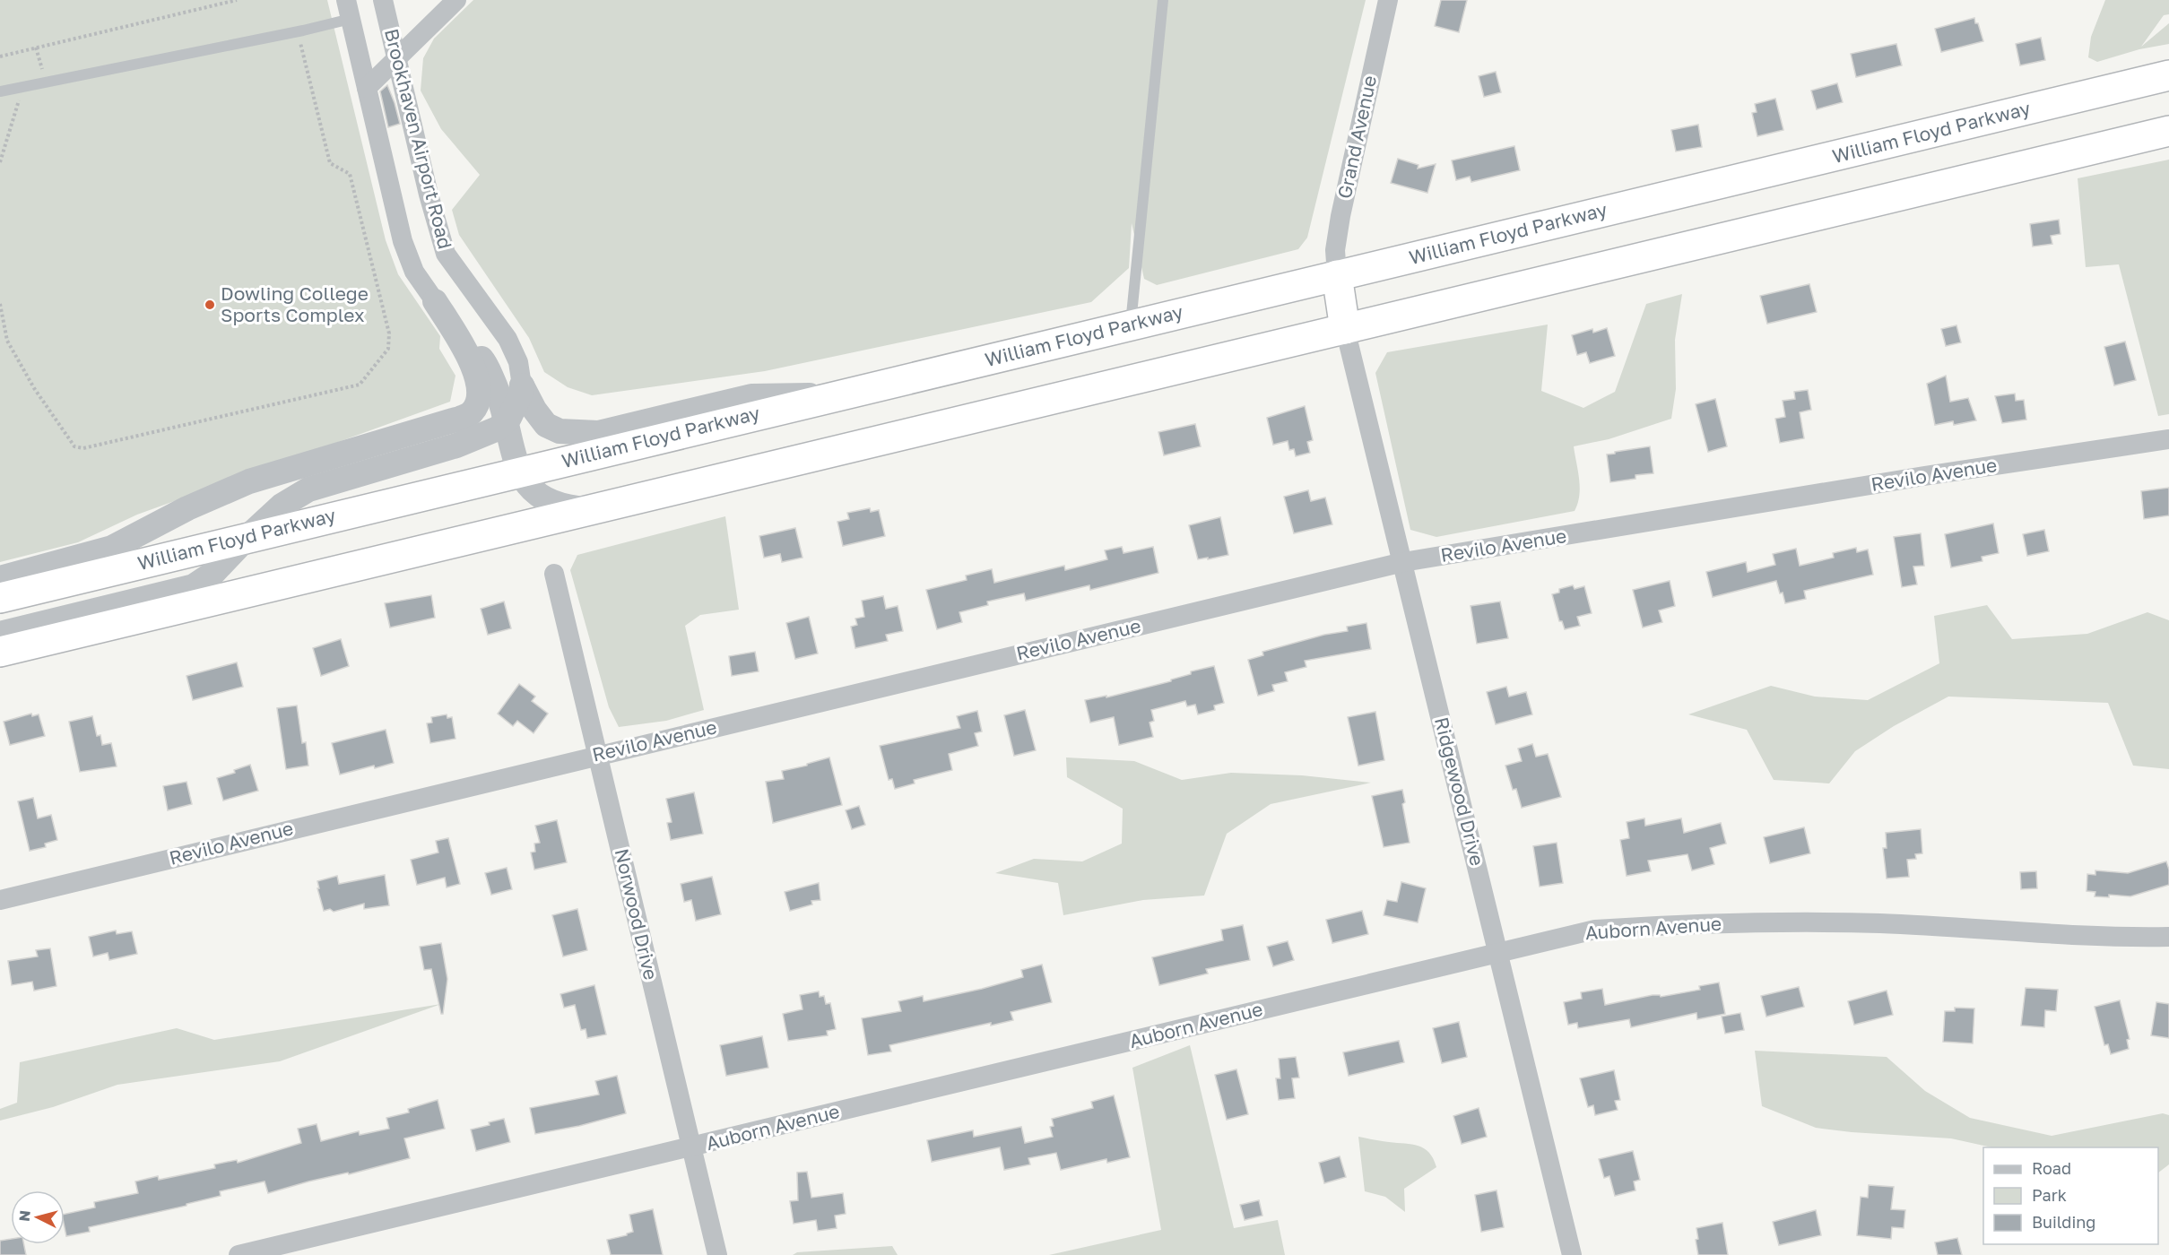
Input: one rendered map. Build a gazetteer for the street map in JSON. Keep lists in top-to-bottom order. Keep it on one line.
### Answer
{"streets":{"highway":["William Floyd Parkway"],"street":["Grand Avenue","Brookhaven Airport Road","Revilo Avenue","Ridgewood Drive","Norwood Drive","Auborn Avenue"]},"crossings":[["William Floyd Parkway","Grand Avenue"],["Revilo Avenue","Ridgewood Drive"],["Revilo Avenue","Norwood Drive"],["Ridgewood Drive","Auborn Avenue"],["Norwood Drive","Auborn Avenue"]],"places":["Dowling College Sports Complex"],"legend":["Road","Park","Building"],"north":"left"}
